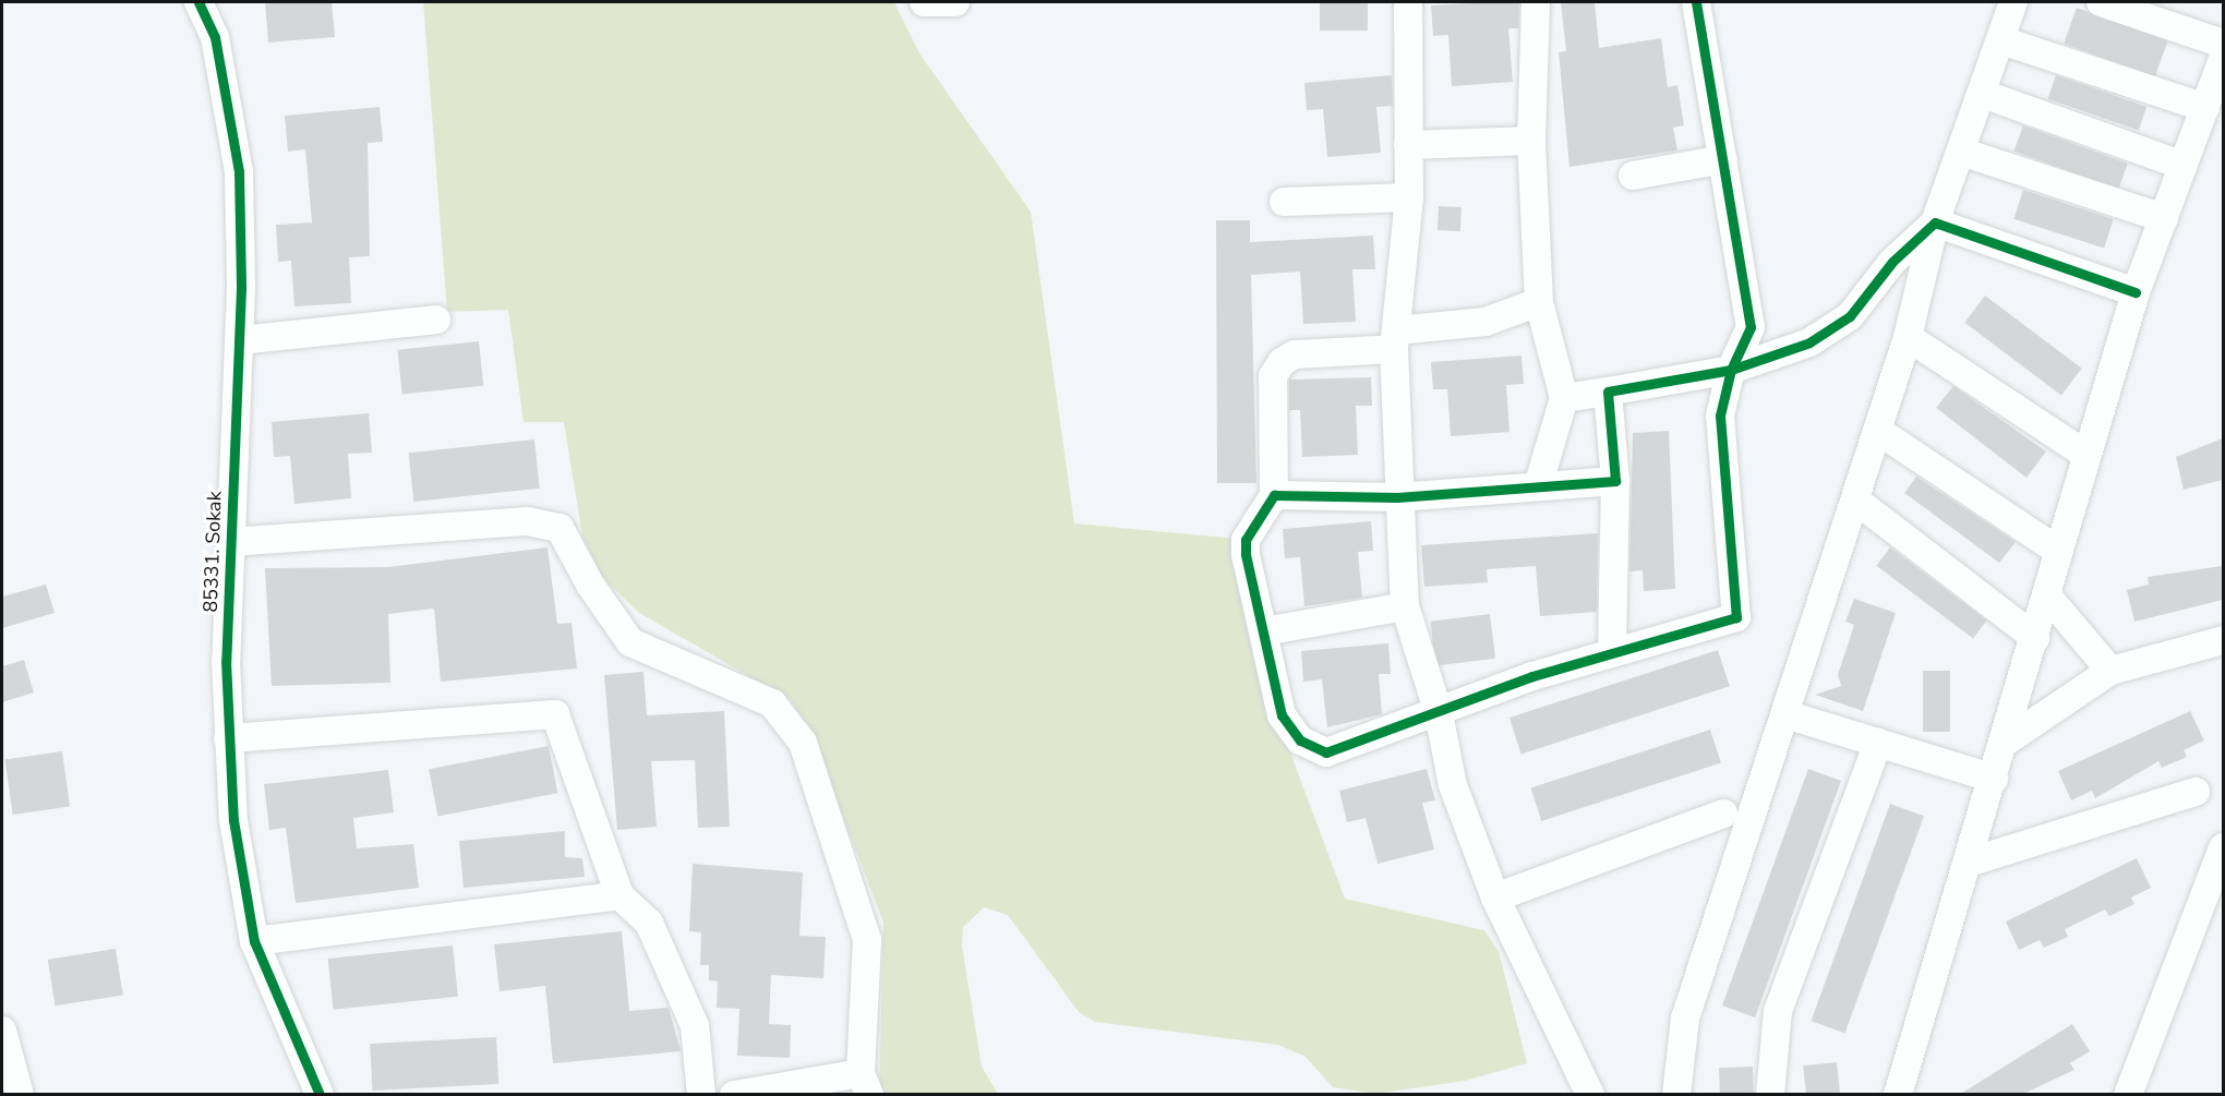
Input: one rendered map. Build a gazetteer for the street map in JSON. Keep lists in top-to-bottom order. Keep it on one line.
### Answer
{"streets":{"street":["85331. Sokak"]}}
